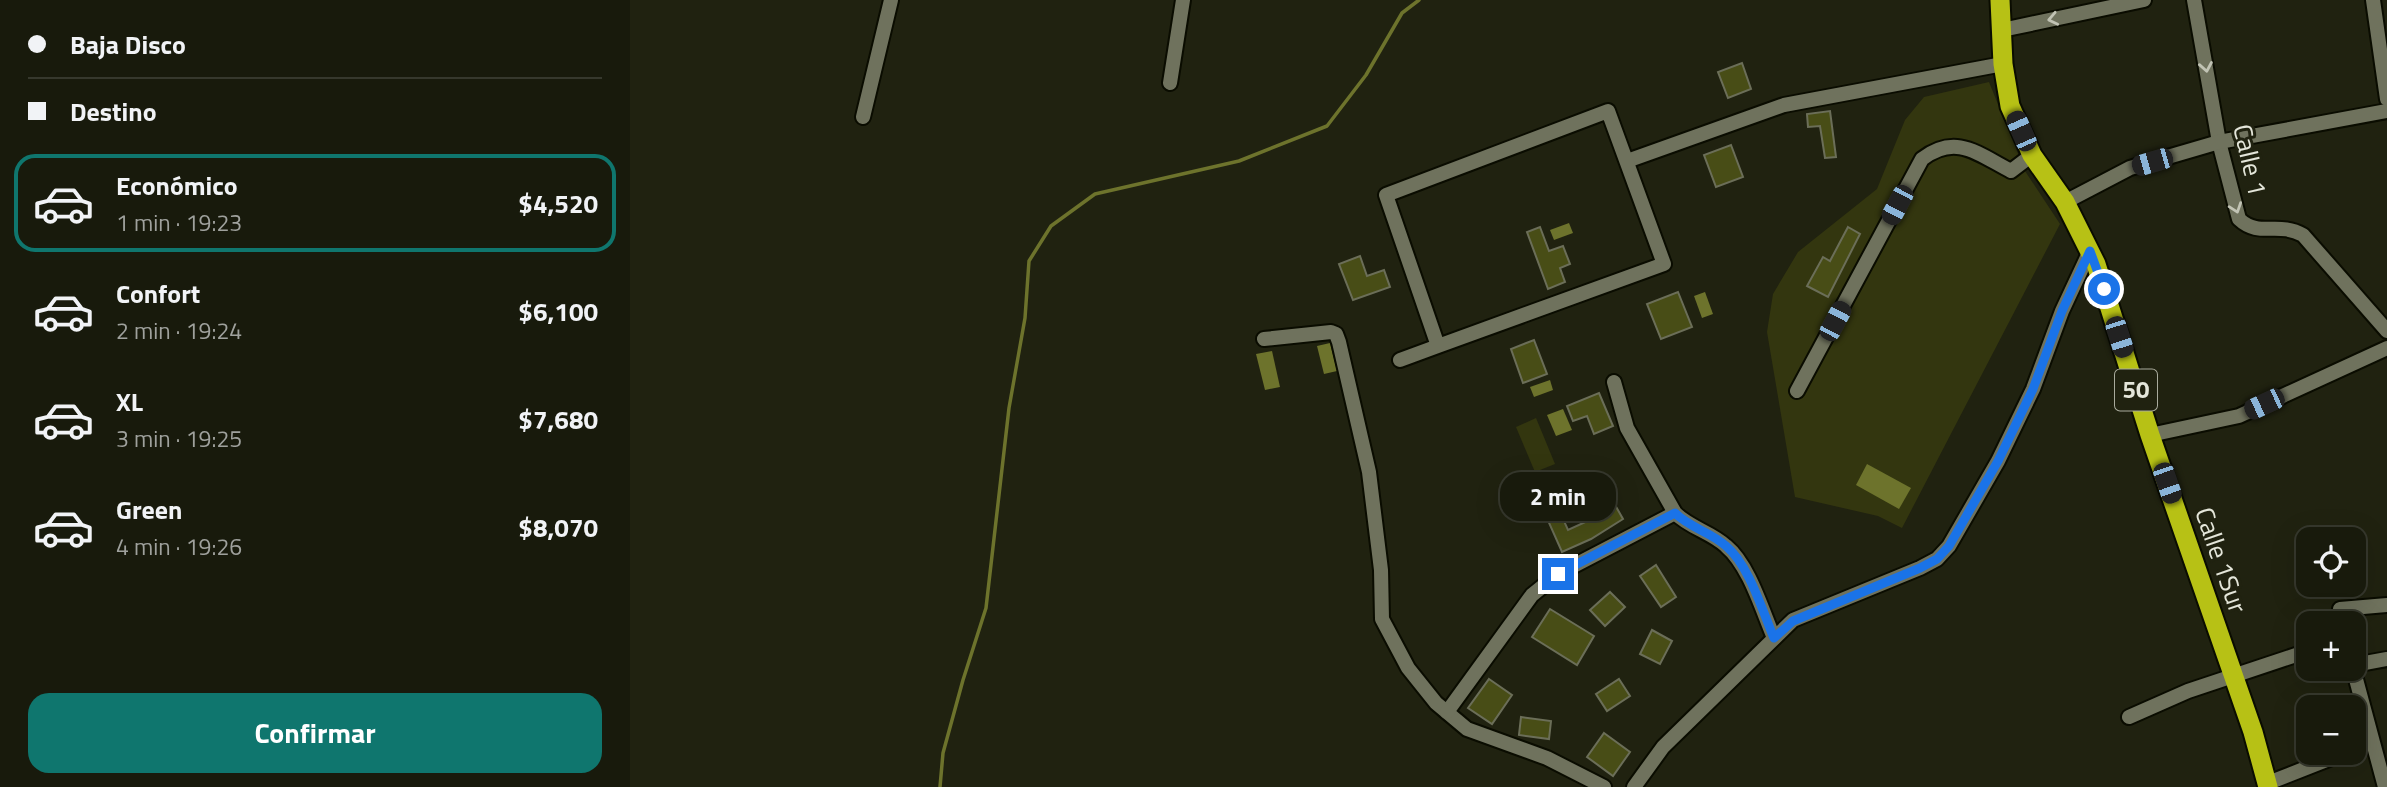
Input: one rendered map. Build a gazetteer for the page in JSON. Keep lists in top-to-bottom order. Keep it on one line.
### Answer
{"streets":{"highway":["50","Calle 1Sur"],"street":["Calle 1"]},"one_way":["Calle 1"],"page":{"banner":["Baja Disco","Destino"],"list":[{"name":"Económico","note":"1 min · 19:23","value":"$4,520"},{"name":"Confort","note":"2 min · 19:24","value":"$6,100"},{"name":"XL","note":"3 min · 19:25","value":"$7,680"},{"name":"Green","note":"4 min · 19:26","value":"$8,070"}],"bubble":"2 min","map_buttons":["+","−"],"buttons":"Confirmar"}}
